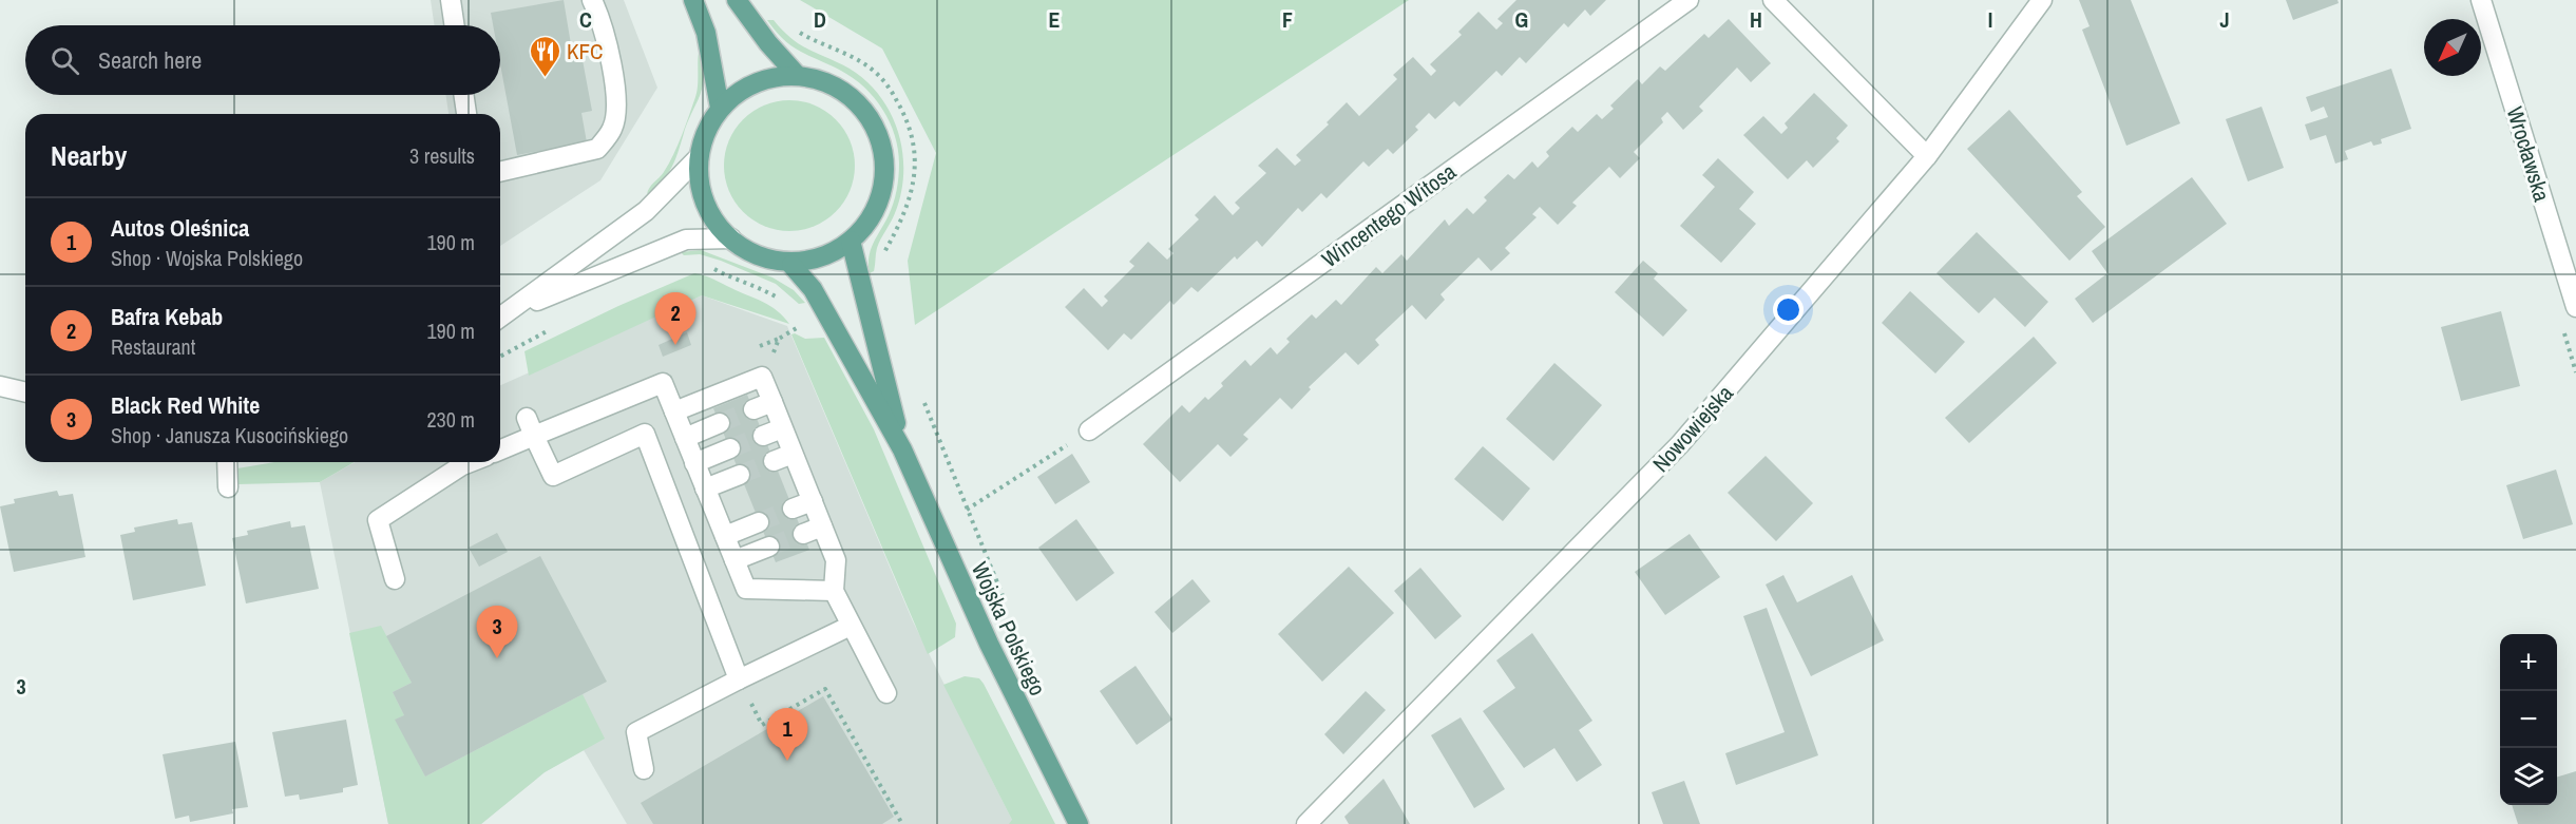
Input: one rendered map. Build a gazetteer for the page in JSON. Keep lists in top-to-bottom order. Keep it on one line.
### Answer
{"streets":{"main road":["Wojska Polskiego"],"street":["Wrocławska","Wincentego Witosa","Nowowiejska"]},"places":{"restaurant":["KFC"]},"north":"bottom left","page":{"search":"Search here","heading":["Nearby","3 results"],"list":[{"mark":"1","name":"Autos Oleśnica","note":"Shop · Wojska Polskiego","value":"190 m"},{"mark":"2","name":"Bafra Kebab","note":"Restaurant","value":"190 m"},{"mark":"3","name":"Black Red White","note":"Shop · Janusza Kusocińskiego","value":"230 m"}],"pins":["2","3","1"],"map_buttons":["+","−"]},"grid":{"columns":["C","D","E","F","G","H","I","J"],"rows":["3"]}}
